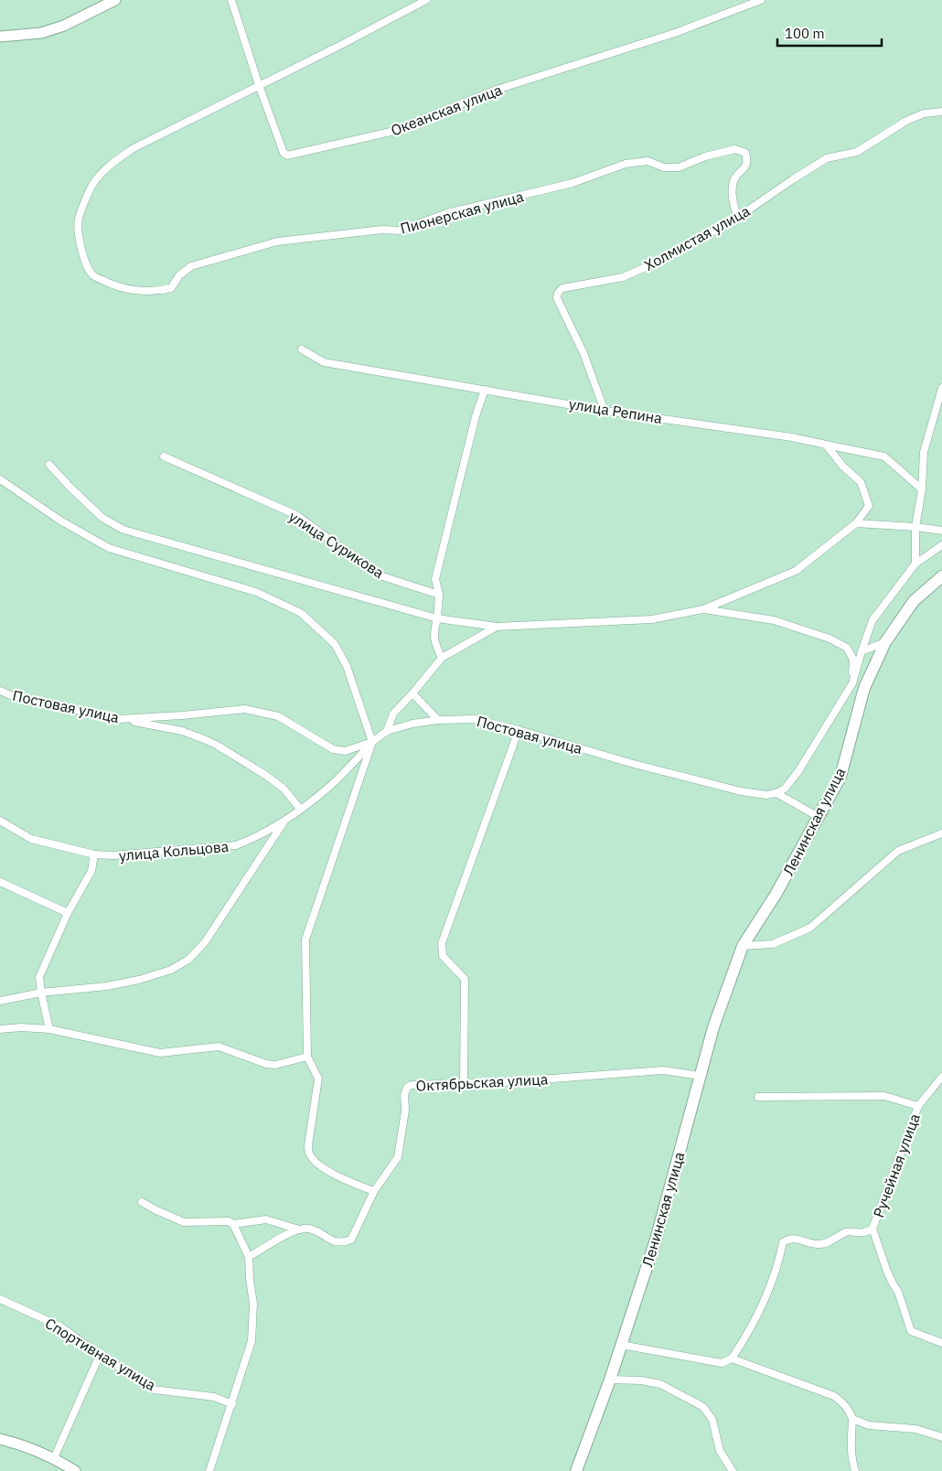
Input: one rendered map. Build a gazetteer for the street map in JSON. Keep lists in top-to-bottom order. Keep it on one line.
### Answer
{"streets":{"main road":["Ленинская улица"],"street":["Океанская улица","Пионерская улица","Холмистая улица","улица Репина","улица Сурикова","Постовая улица","улица Кольцова","Октябрьская улица","Ручейная улица","Спортивная улица"]},"crossings":[["Океанская улица","Пионерская улица"],["Пионерская улица","Холмистая улица"],["Холмистая улица","улица Репина"],["Постовая улица","улица Кольцова"],["Ленинская улица","Октябрьская улица"]],"scale_bar":"100 m"}
